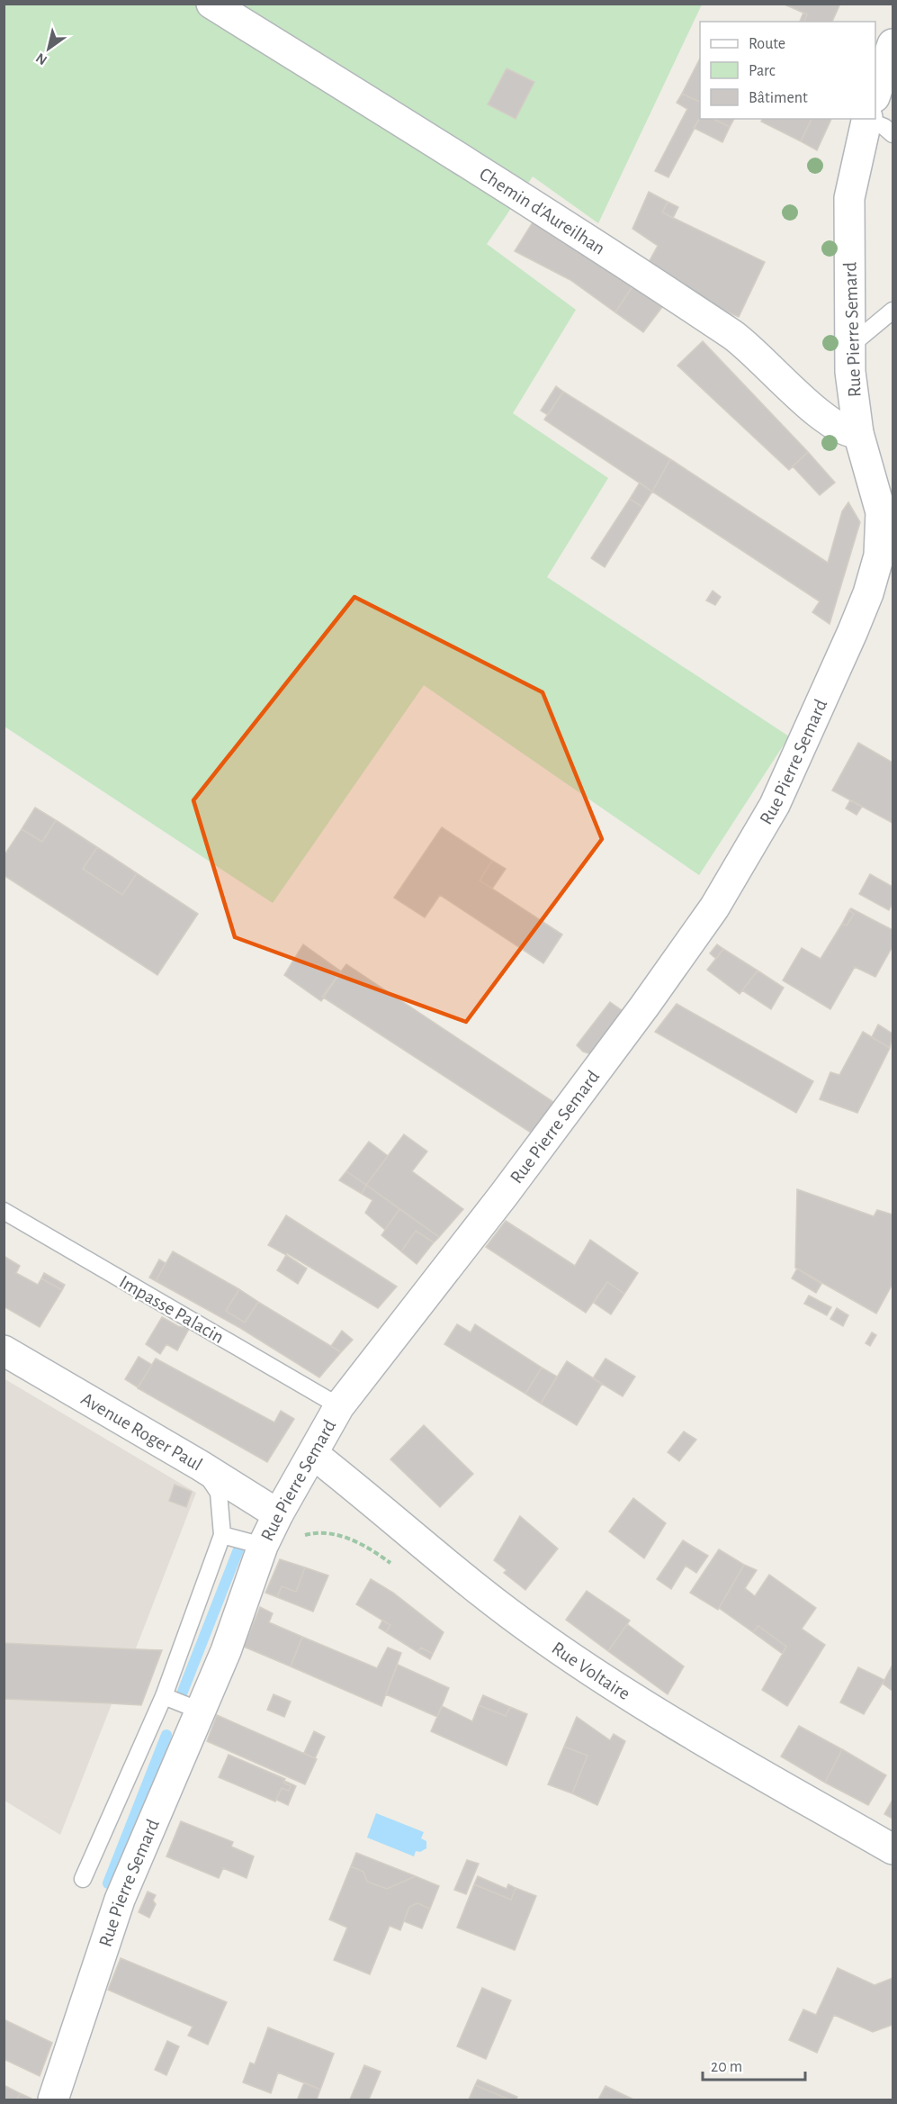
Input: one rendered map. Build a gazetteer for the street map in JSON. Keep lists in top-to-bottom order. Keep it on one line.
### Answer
{"streets":{"main road":["Chemin d'Aureilhan","Rue Pierre Semard","Avenue Roger Paul","Rue Voltaire"],"lane":["Impasse Palacin"]},"crossings":[["Chemin d'Aureilhan","Rue Pierre Semard"],["Rue Pierre Semard","Impasse Palacin"],["Rue Pierre Semard","Avenue Roger Paul"],["Rue Pierre Semard","Rue Voltaire"]],"legend":["Route","Parc","Bâtiment"],"scale_bar":"20 m","north":"bottom left"}
